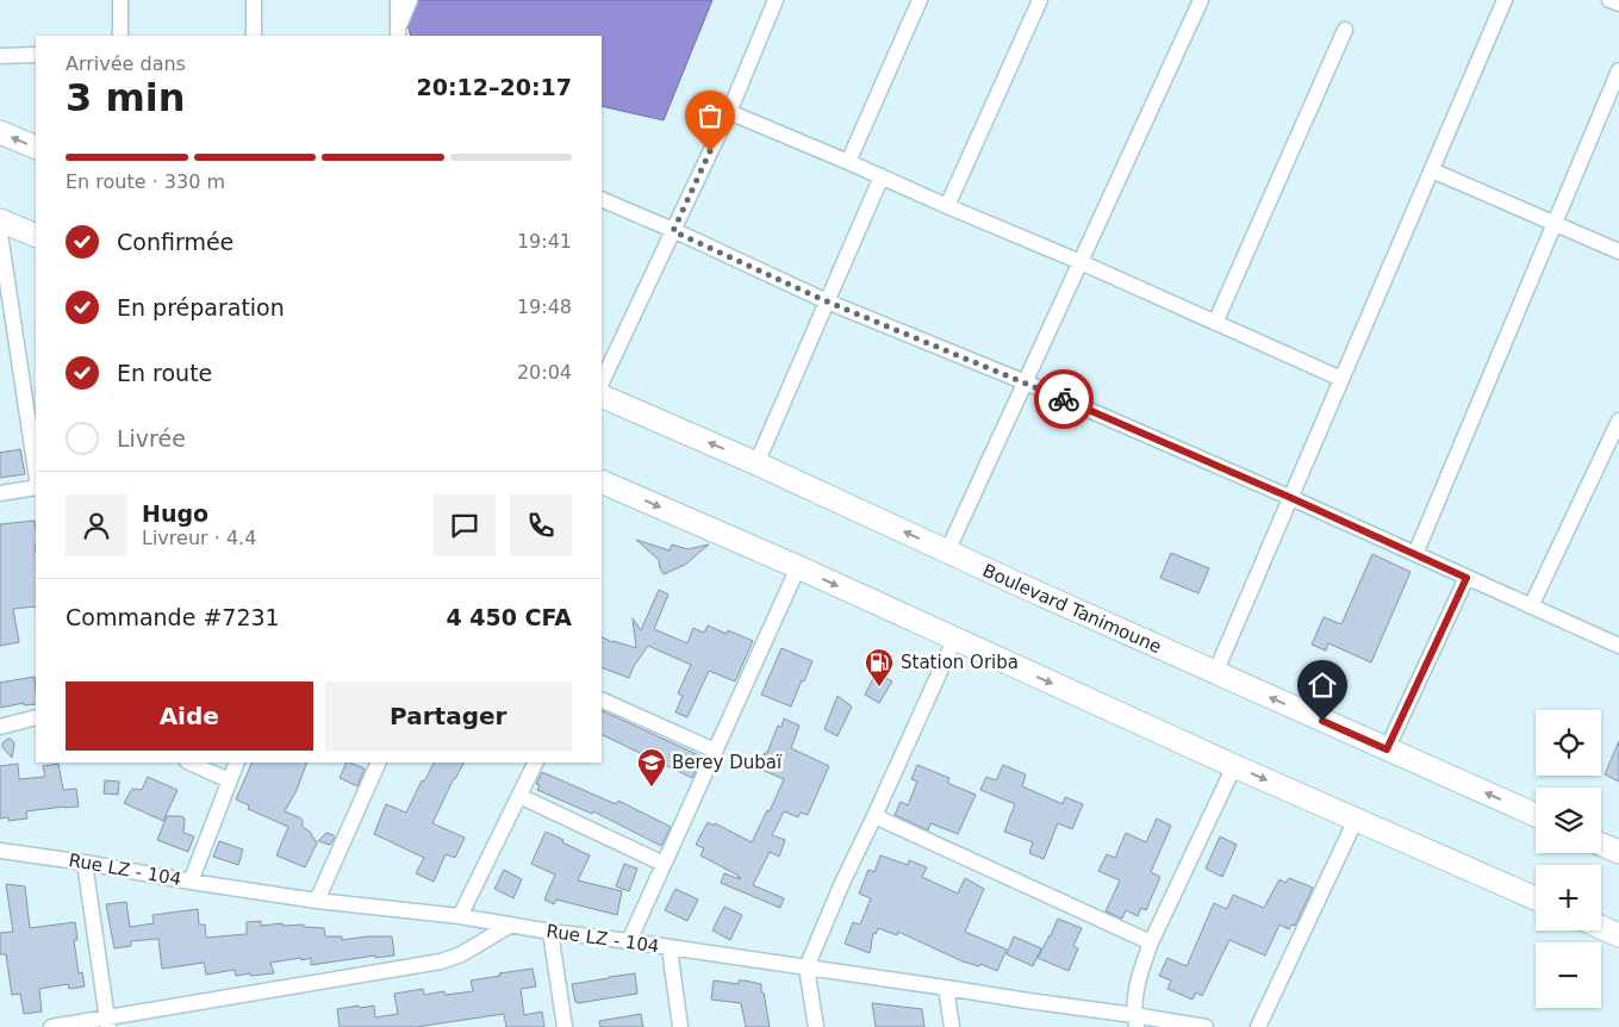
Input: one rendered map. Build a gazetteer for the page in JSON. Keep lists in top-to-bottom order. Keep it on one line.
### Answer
{"streets":{"main road":["Boulevard Tanimoune"],"street":["Rue LZ - 104"]},"places":{"fuel station":["Station Oriba"],"school or university":["Berey Dubaï"]},"page":{"heading":["3 min","Arrivée dans","20:12–20:17"],"panel":["Hugo","Livreur · 4.4","Commande #7231","4 450 CFA"],"bar":"En route · 330 m","list":[["Confirmée","19:41"],["En préparation","19:48"],["En route","20:04"],"Livrée"],"buttons":["Aide","Partager"],"map_buttons":["+","−"]}}
